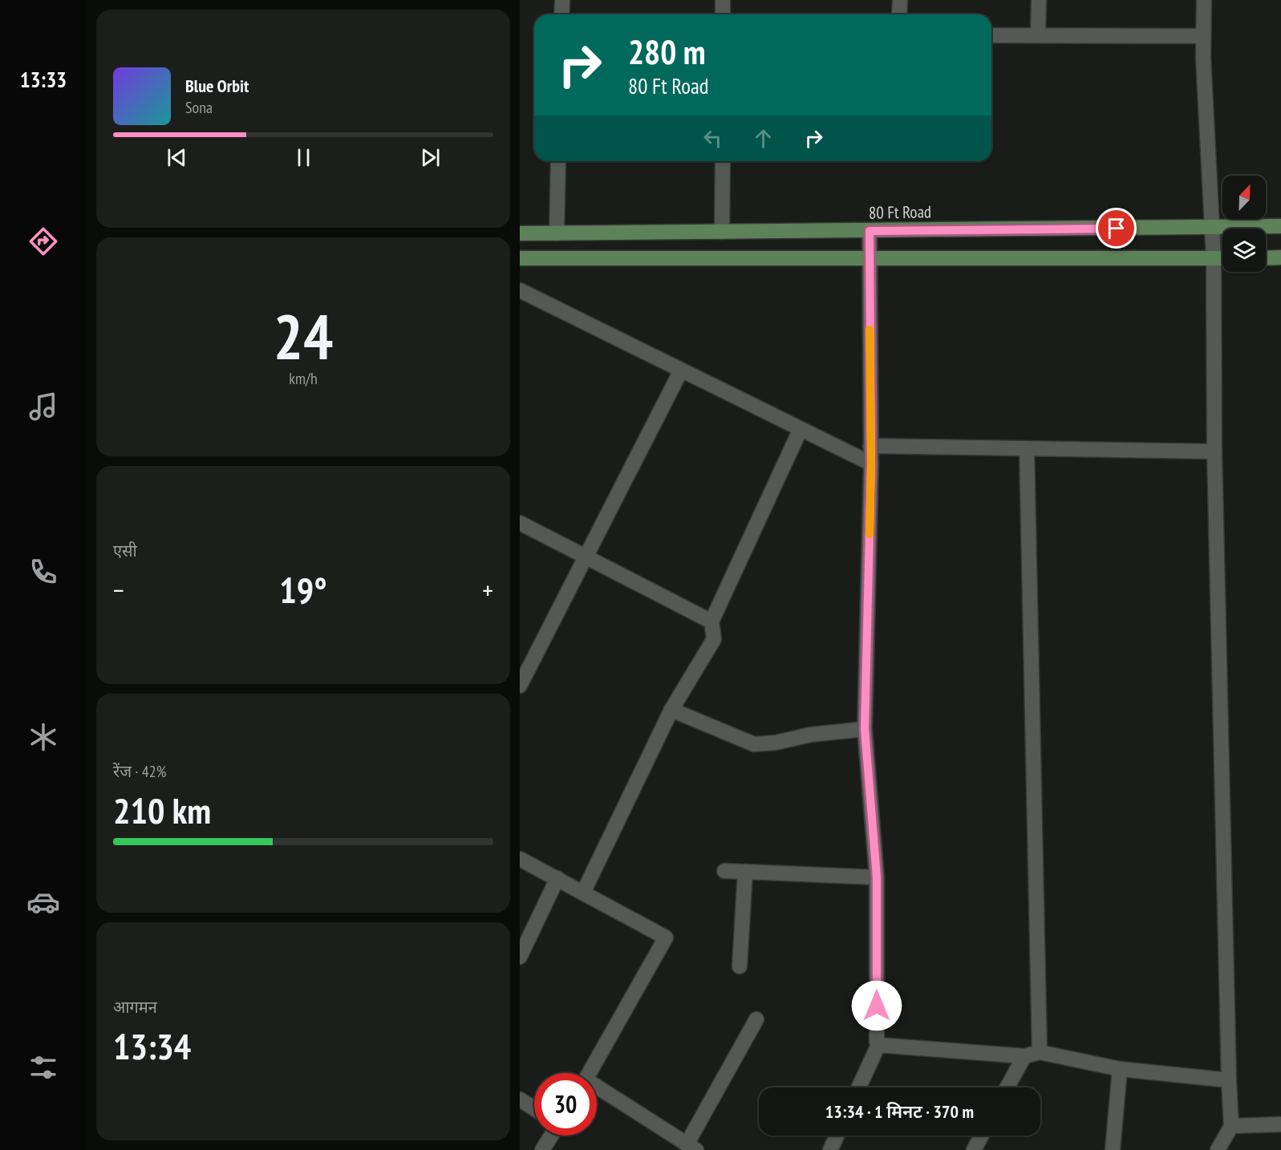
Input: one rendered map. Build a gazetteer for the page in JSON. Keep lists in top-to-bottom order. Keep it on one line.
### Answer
{"streets":{"main road":["80 Ft Road"]},"north":"top right","page":{"tabs":"13:33","turn":["280 m","80 Ft Road"],"song":["Blue Orbit","Sona"],"tile":[["24","km/h"],"एसी",["रेंज · 42%","210 km"],["आगमन","13:34"]],"heat":["−","19°","+"],"limit":"30","trip":"13:34 · 1 मिनट · 370 m"}}
